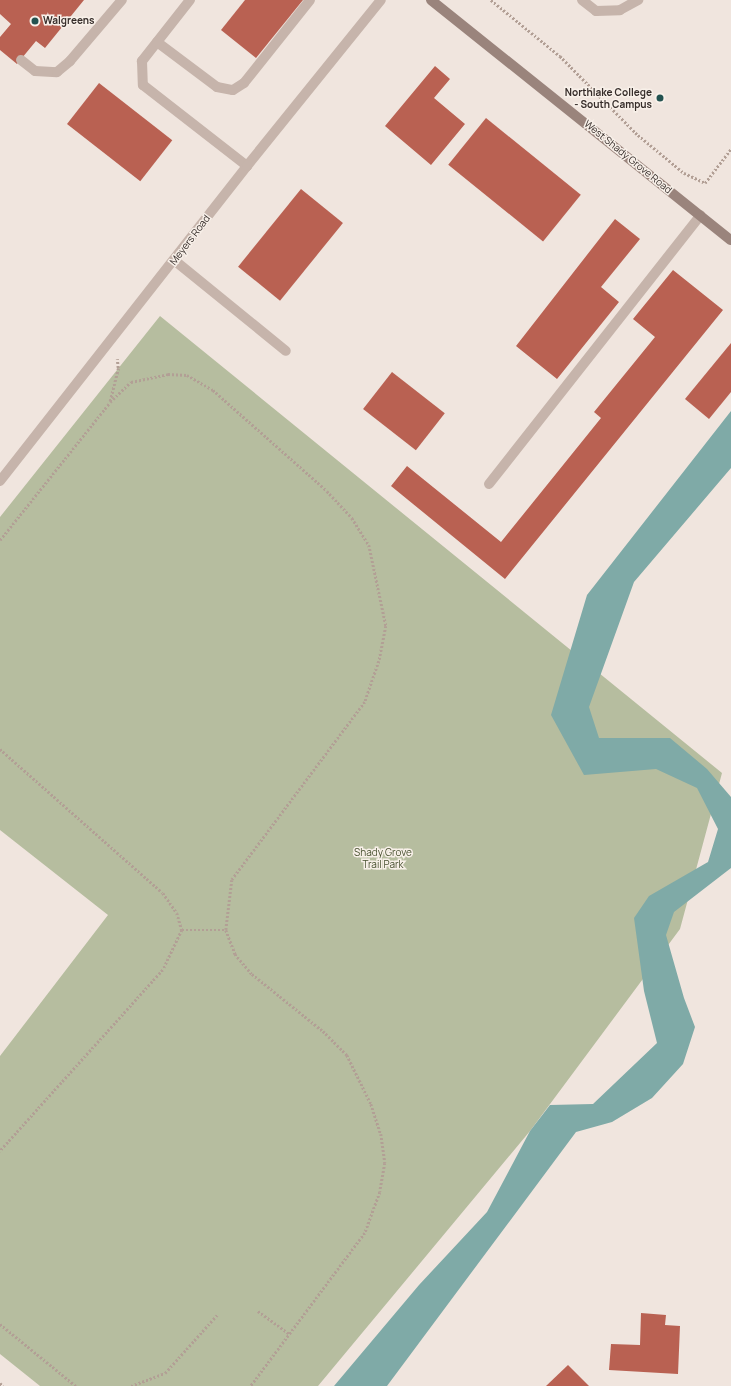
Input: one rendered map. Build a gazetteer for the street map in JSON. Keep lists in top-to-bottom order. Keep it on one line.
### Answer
{"streets":{"main road":["West Shady Grove Road"],"street":["Meyers Road"]},"parks":["Shady Grove Trail Park"],"places":["Walgreens","Northlake College - South Campus"]}
